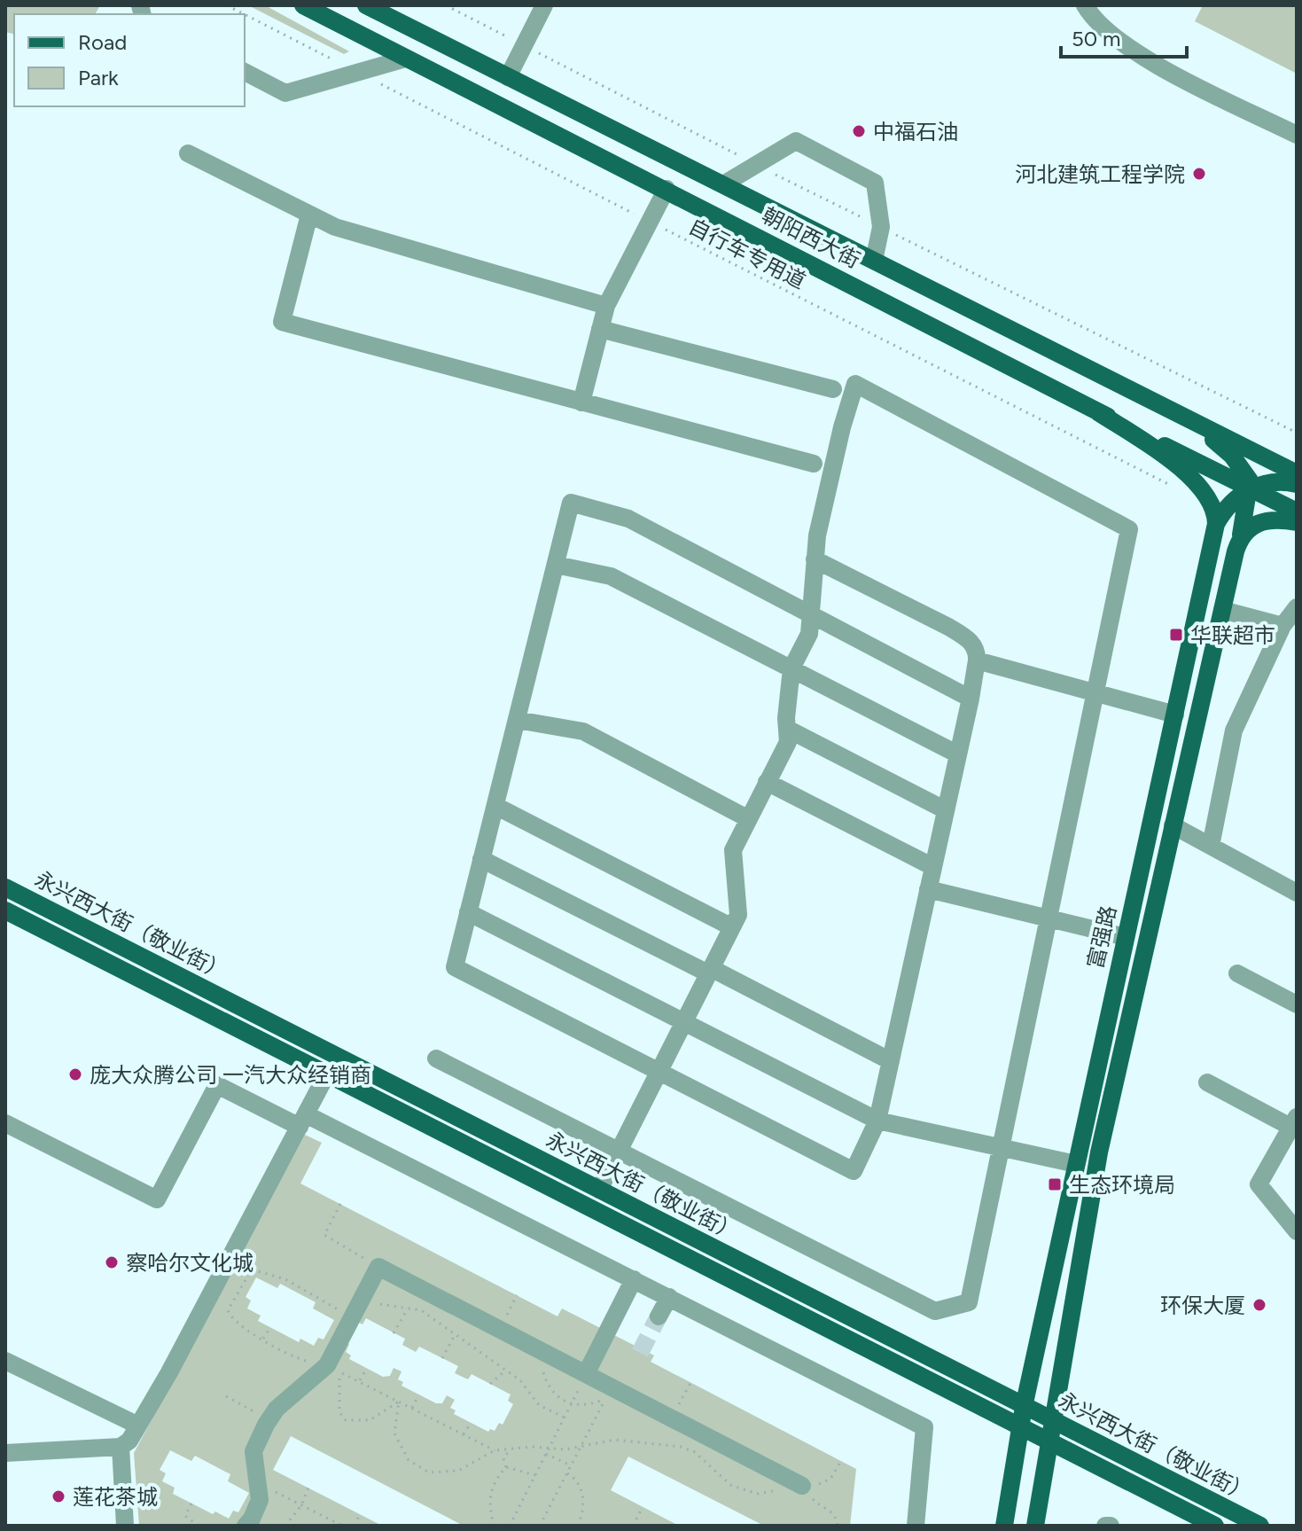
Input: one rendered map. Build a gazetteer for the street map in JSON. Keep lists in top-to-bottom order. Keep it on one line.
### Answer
{"streets":{"main road":["朝阳西大街","永兴西大街（敬业街）","富强路"],"path":["自行车专用道"]},"crossings":[["朝阳西大街","富强路"],["永兴西大街（敬业街）","富强路"]],"places":{"other":["中福石油","河北建筑工程学院","庞大众腾公司 一汽大众经销商","察哈尔文化城","环保大厦","莲花茶城"],"transit":["华联超市","生态环境局"]},"legend":["Road","Park"],"scale_bar":"50 m"}
